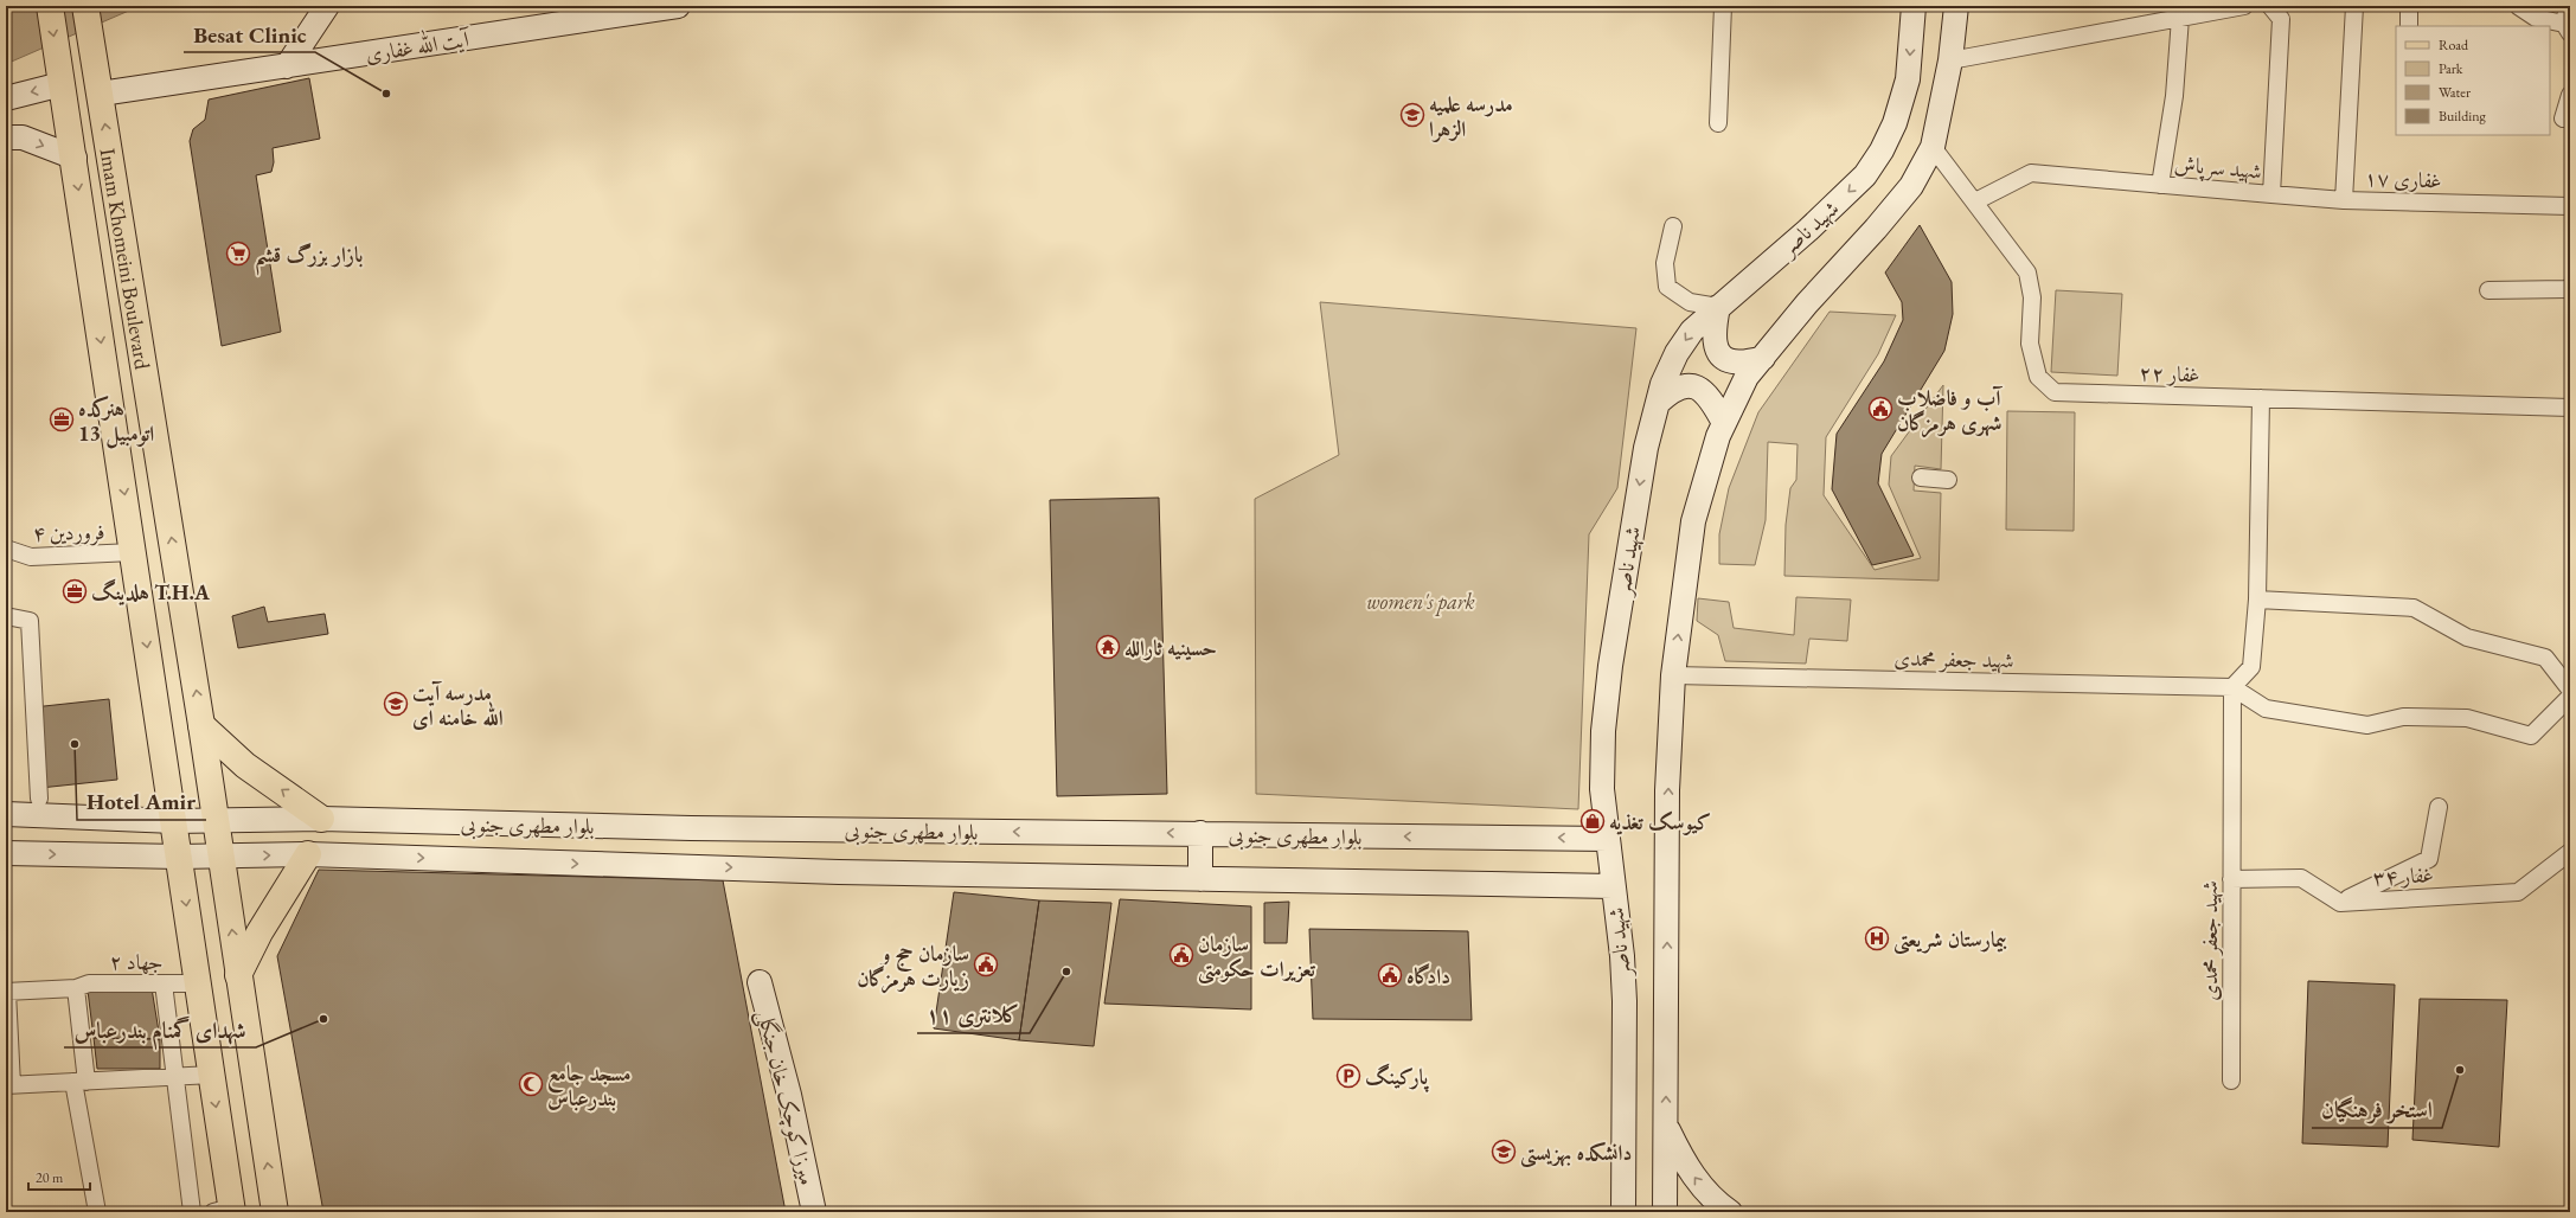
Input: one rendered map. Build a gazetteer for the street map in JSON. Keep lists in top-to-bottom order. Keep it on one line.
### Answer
{"streets":{"main road":["Imam Khomeini Boulevard"],"street":["آیت الله غفاری","شهید سرپاش","غفاری ۱۷","شهید ناصر","غفار ۲۲","فروردین ۴","شهید جعفر محمدی","بلوار مطهری جنوبی","غفار ۳۴","جهاد ۲","میرزا کوچک خان جنگلی"]},"crossings":[["آیت الله غفاری","Imam Khomeini Boulevard"],["شهید سرپاش","غفار ۲۲"],["شهید ناصر","بلوار مطهری جنوبی"],["Imam Khomeini Boulevard","فروردین ۴"],["Imam Khomeini Boulevard","بلوار مطهری جنوبی"]],"parks":["women's park"],"places":{"other":["Besat Clinic","Hotel Amir","کلانتری ۱۱","شهدای گمنام بندرعباس","استخر فرهنگیان"],"school or university":["مدرسه علمیه الزهرا","مدرسه آیت الله خامنه ای","دانشکده بهزیستی"],"supermarket":["بازار بزرگ قشم"],"public building":["آب و فاضلاب شهری هرمزگان","سازمان تعزیرات حکومتی","سازمان حج و زیارت هرمزگان","دادگاه"],"office":["هنرکده اتومبیل 13","هلدینگ T.H.A"],"temple":["حسینیه ثارالله"],"shop":["کیوسک تغذیه"],"hospital":["بیمارستان شریعتی"],"parking":["پارکینگ"],"mosque":["مسجد جامع بندرعباس"]},"legend":["Road","Park","Water","Building"],"scale_bar":"20 m"}
